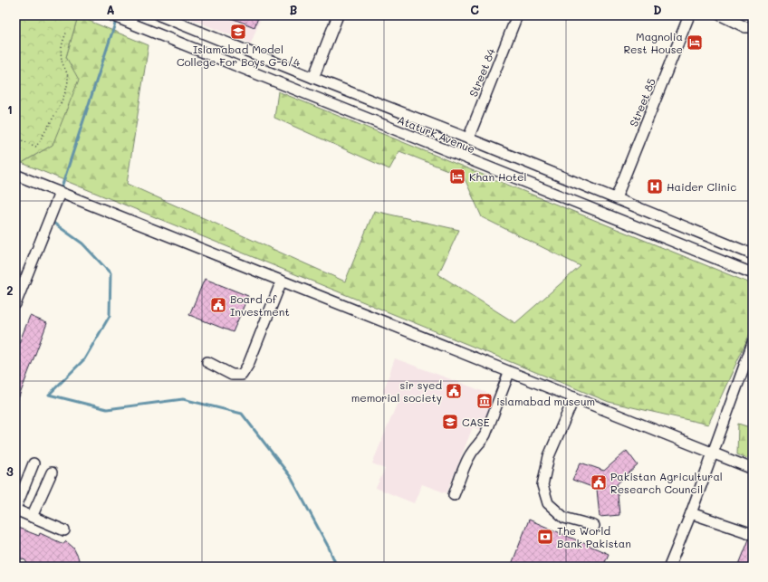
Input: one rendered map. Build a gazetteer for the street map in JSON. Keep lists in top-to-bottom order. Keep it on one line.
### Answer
{"streets":{"street":["Street 84","Street 85","Ataturk Avenue"]},"crossings":[["Street 84","Ataturk Avenue"],["Street 85","Ataturk Avenue"]],"places":{"school or university":["Islamabad Model College For Boys G-6/4","CASE"],"hotel":["Magnolia Rest House","Khan Hotel"],"hospital":["Haider Clinic"],"public building":["Board of Investment","sir syed memorial society","Pakistan Agricultural Research Council"],"museum":["islamabad museum"],"bank":["The World Bank Pakistan"]},"grid":{"columns":["A","B","C","D"],"rows":["1","2","3"]}}
